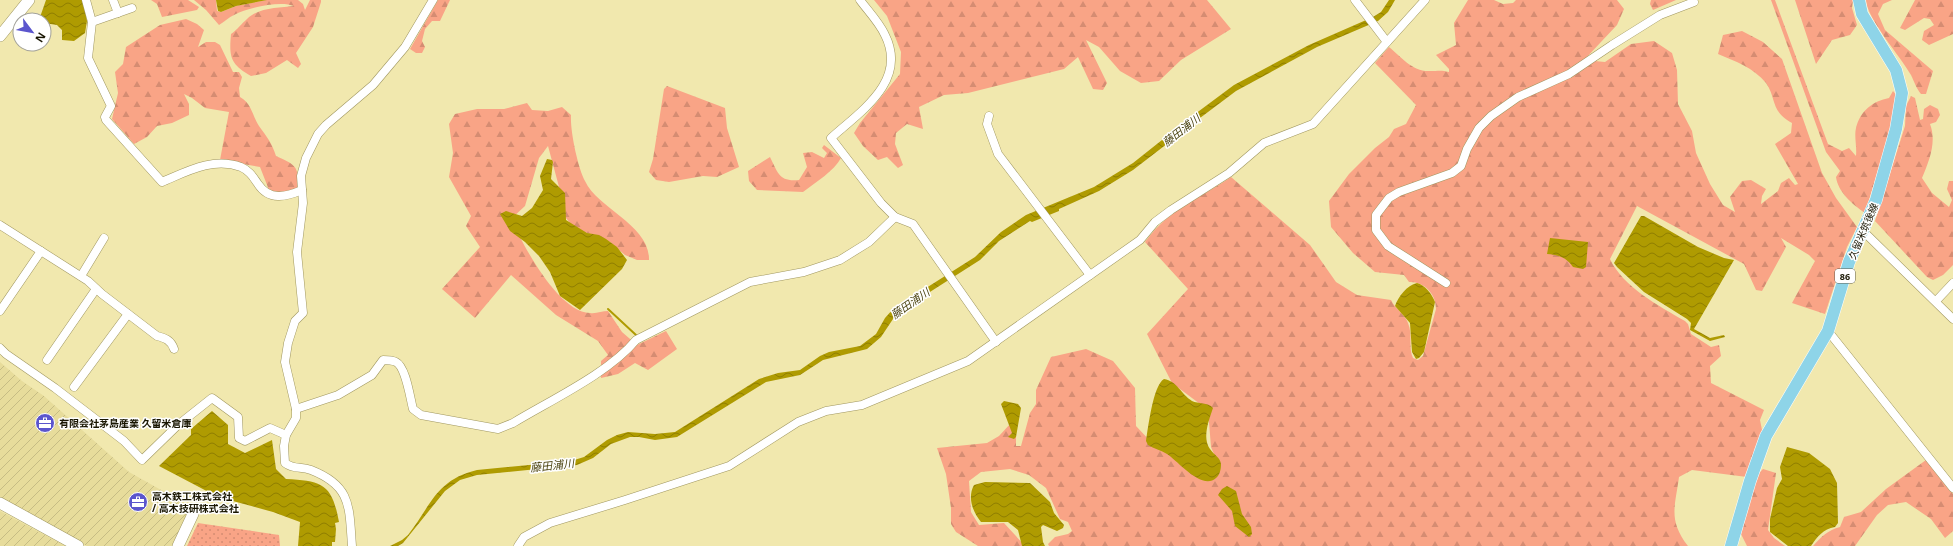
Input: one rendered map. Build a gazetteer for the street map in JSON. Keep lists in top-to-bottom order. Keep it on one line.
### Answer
{"streets":{"main road":["久留米筑後線","86"]},"water":["藤田浦川"],"places":{"office":["有限会社茅島産業 久留米倉庫","高木鉄工株式会社 / 高木技研株式会社"]},"north":"bottom right"}
